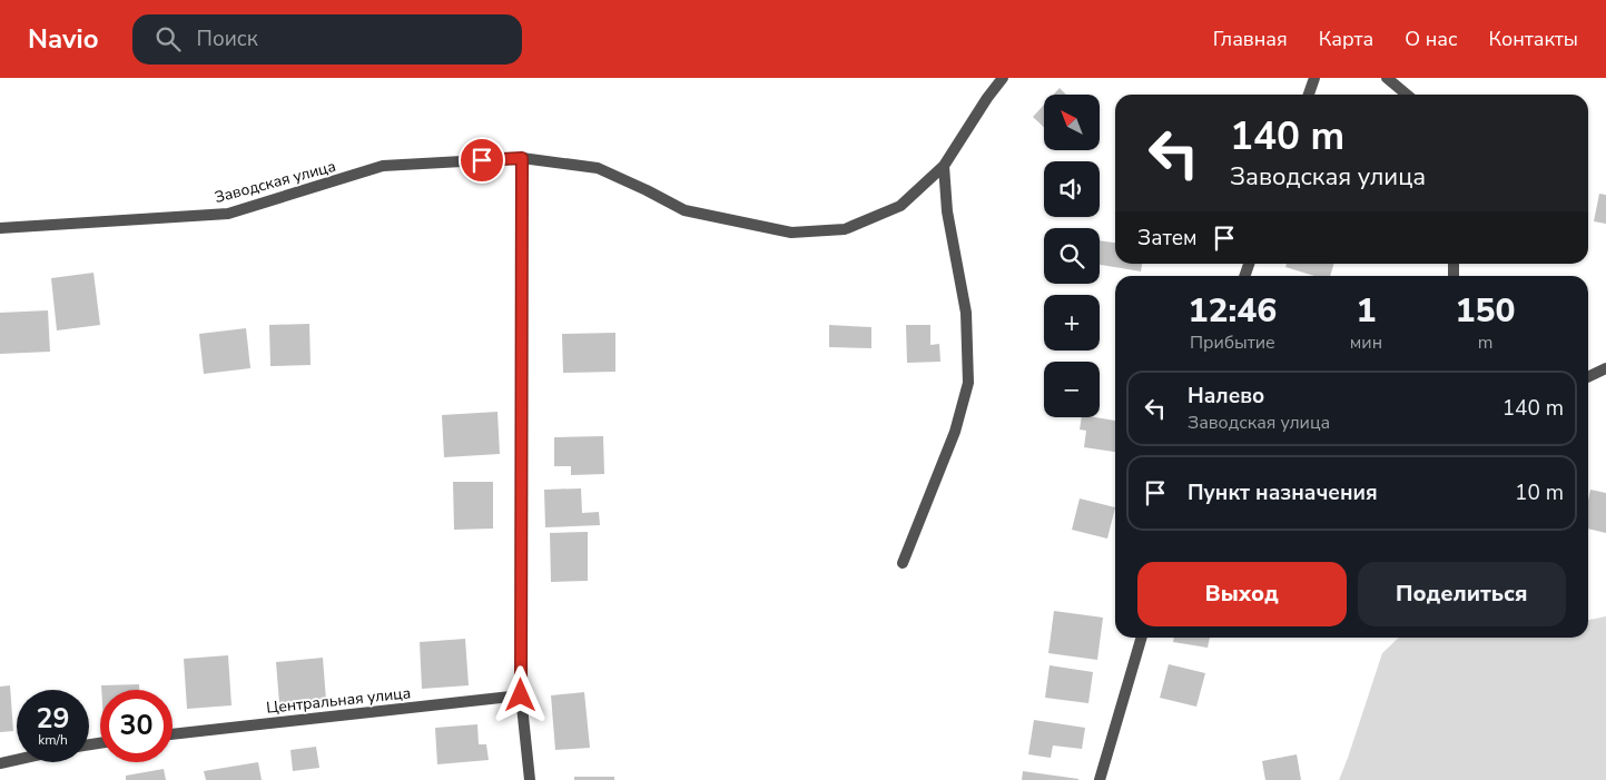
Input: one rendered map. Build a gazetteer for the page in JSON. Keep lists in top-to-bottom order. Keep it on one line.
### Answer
{"streets":{"street":["Заводская улица","Центральная улица"]},"north":"top left","page":{"header":"Navio","search":"Поиск","nav":["Главная","Карта","О нас","Контакты"],"map_buttons":["+","−"],"turn":["140 m","Заводская улица"],"then":"Затем","eta":["12:46","Прибытие","1","мин","150","m"],"list":[{"name":"Налево","note":"Заводская улица","value":"140 m"},{"name":"Пункт назначения","value":"10 m"}],"buttons":["Выход","Поделиться"],"speed":"29 km/h","limit":"30"}}
